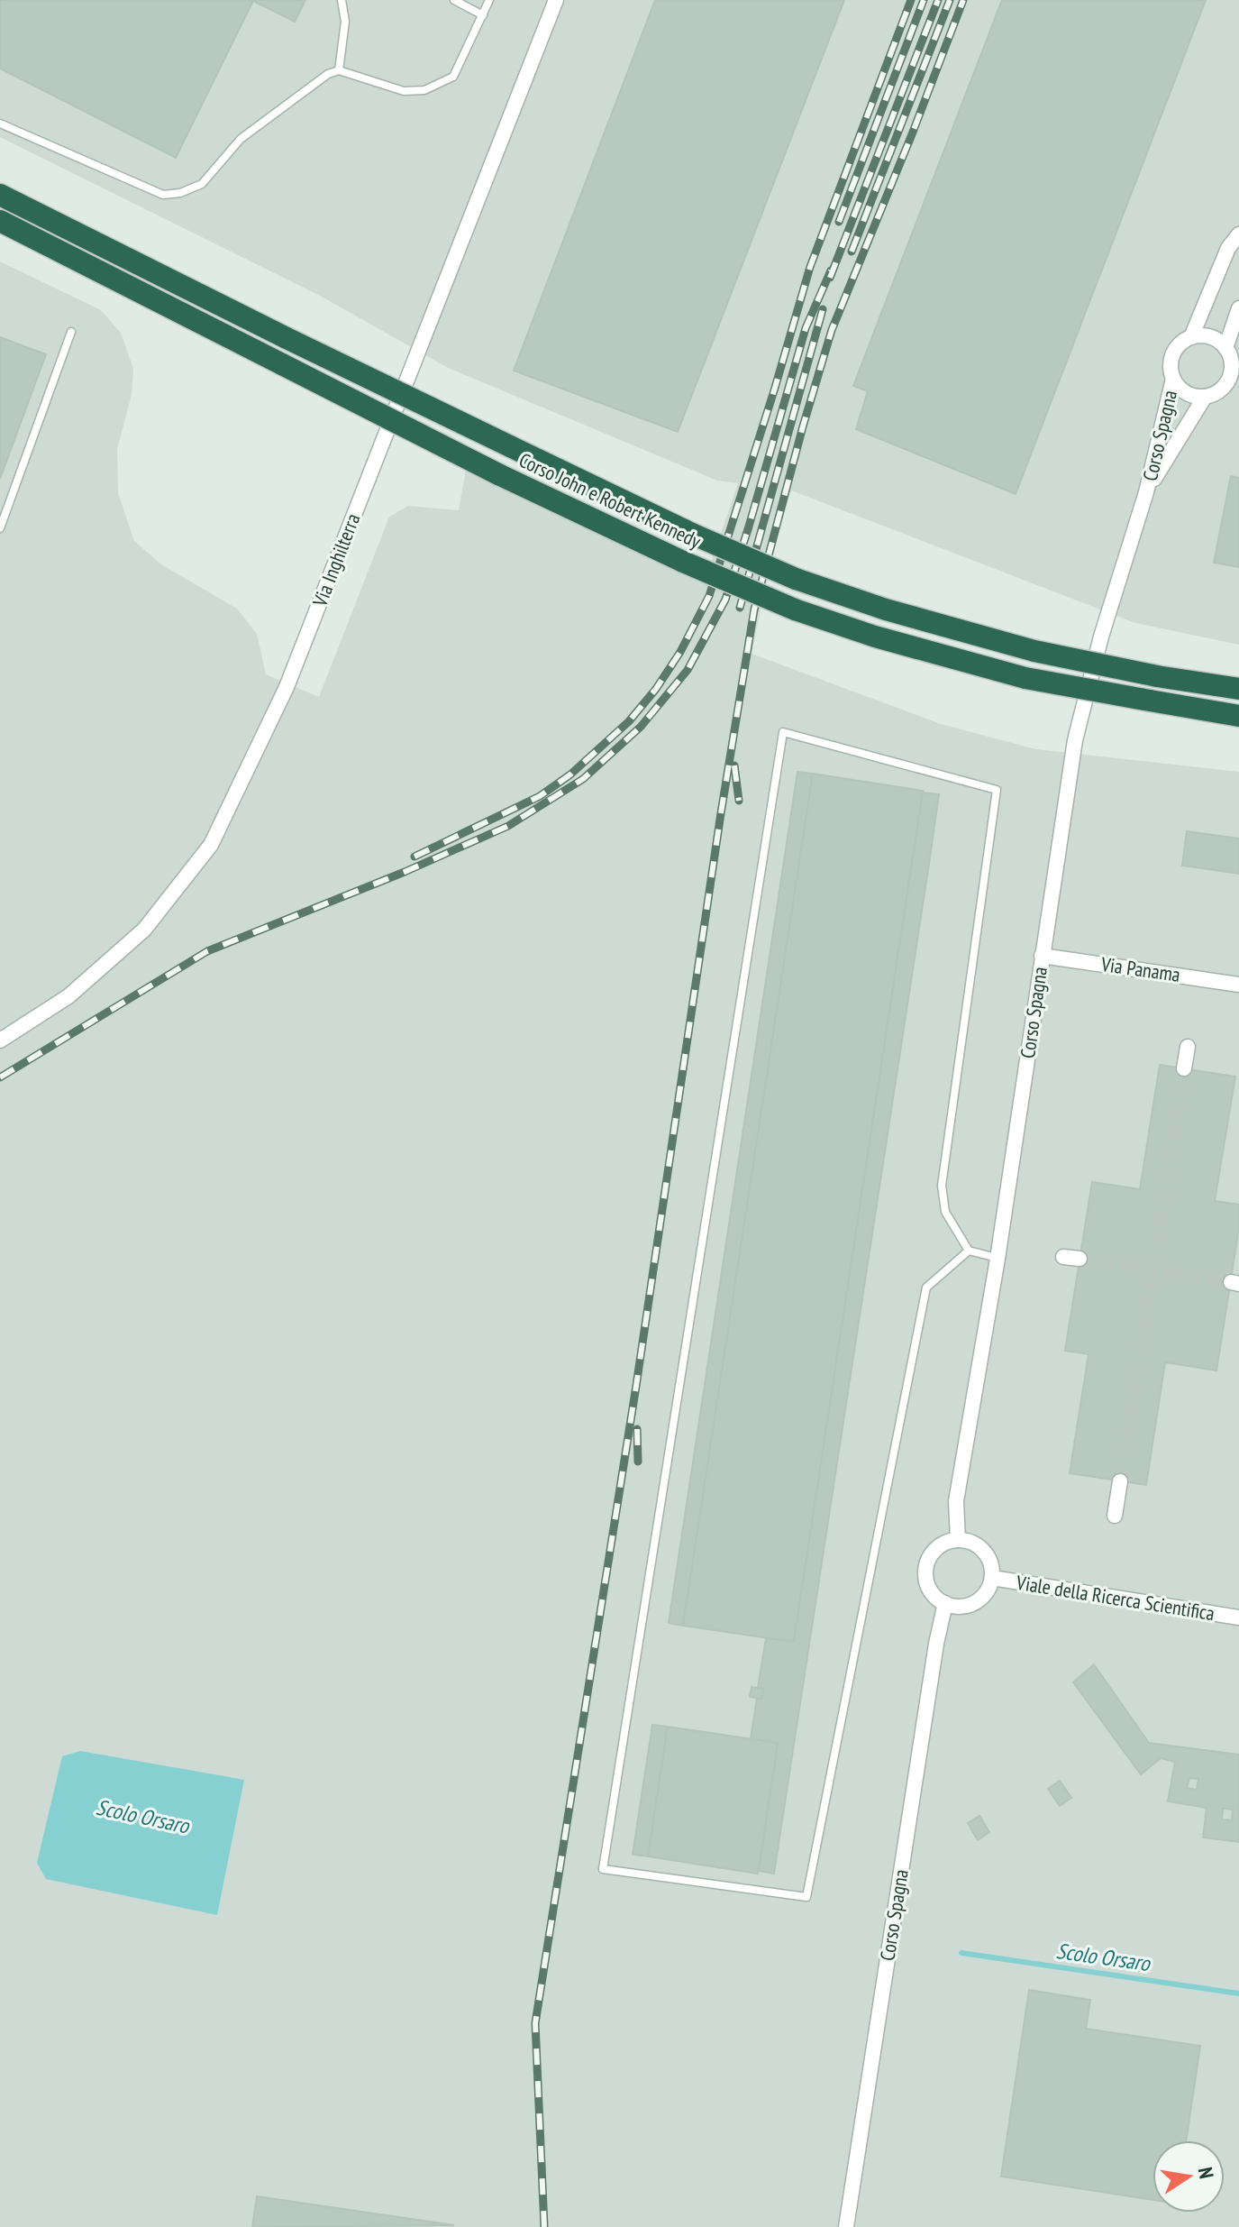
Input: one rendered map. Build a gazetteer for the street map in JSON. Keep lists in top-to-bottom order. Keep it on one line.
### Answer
{"streets":{"highway":["Corso John e Robert Kennedy"],"street":["Corso Spagna","Via Inghilterra","Via Panama","Viale della Ricerca Scientifica"]},"crossings":[["Corso Spagna","Via Panama"],["Corso Spagna","Viale della Ricerca Scientifica"]],"water":["Scolo Orsaro"],"north":"right"}
